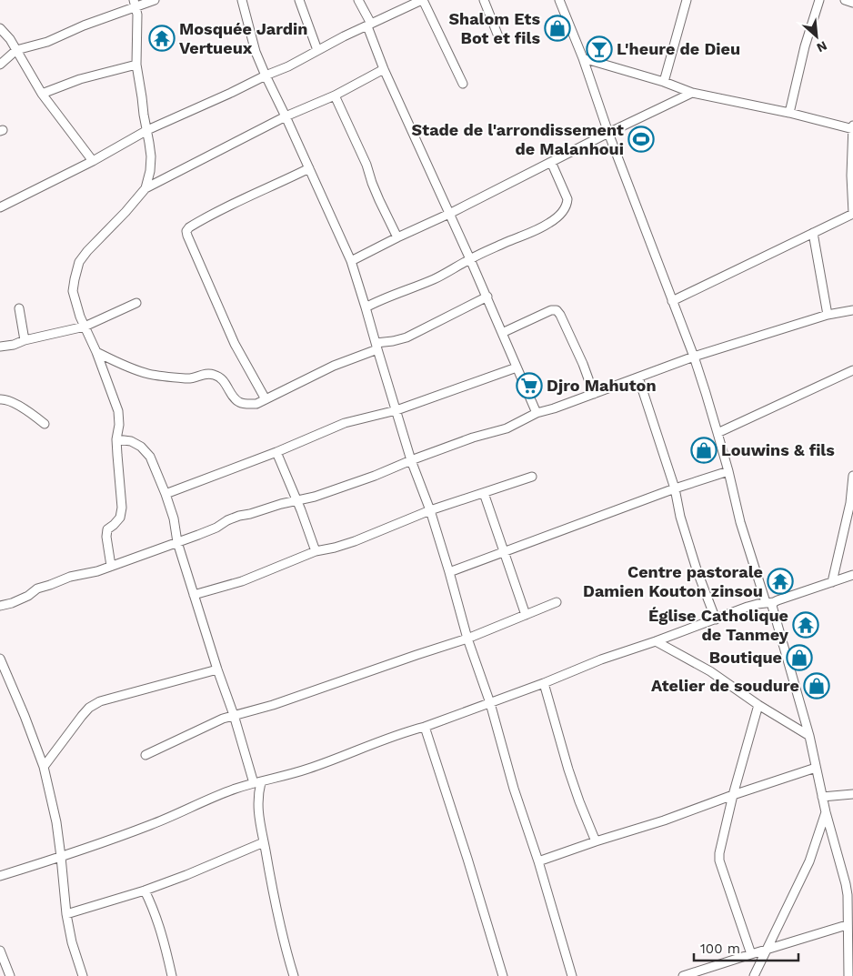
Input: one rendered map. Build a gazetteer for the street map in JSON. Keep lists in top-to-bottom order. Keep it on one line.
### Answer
{"places":{"shop":["Shalom Ets Bot et fils","Louwins & fils","Boutique","Atelier de soudure"],"temple":["Mosquée Jardin Vertueux","Centre pastorale Damien Kouton zinsou","Église Catholique de Tanmey"],"bar":["L'heure de Dieu"],"sports":["Stade de l'arrondissement de Malanhoui"],"supermarket":["Djro Mahuton"]},"scale_bar":"100 m","north":"bottom right"}
